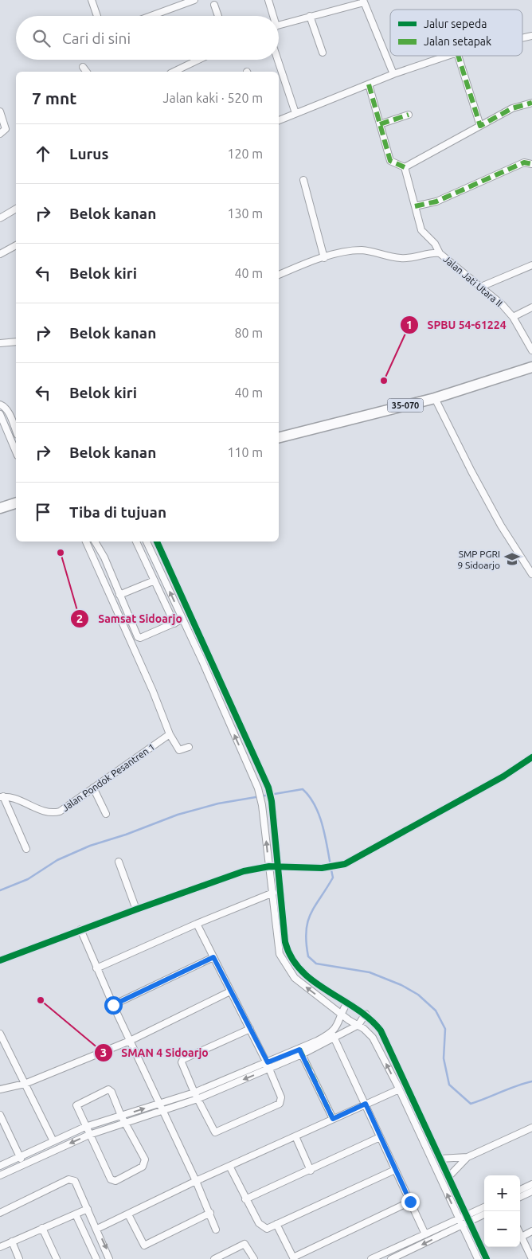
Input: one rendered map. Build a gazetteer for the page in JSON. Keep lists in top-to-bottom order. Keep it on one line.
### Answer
{"streets":{"main road":["35-070"],"street":["Jalan Jati Utara II","Jalan Pondok Pesantren 1"]},"places":{"other":["SPBU 54-61224","Samsat Sidoarjo","SMAN 4 Sidoarjo"],"school or university":["SMP PGRI 9 Sidoarjo"]},"legend":["Jalur sepeda","Jalan setapak"],"page":{"search":"Cari di sini","heading":["7 mnt","Jalan kaki · 520 m"],"list":[["Lurus","120 m"],["Belok kanan","130 m"],["Belok kiri","40 m"],["Belok kanan","80 m"],["Belok kiri","40 m"],["Belok kanan","110 m"],"Tiba di tujuan"],"map_buttons":["+","−"]}}
